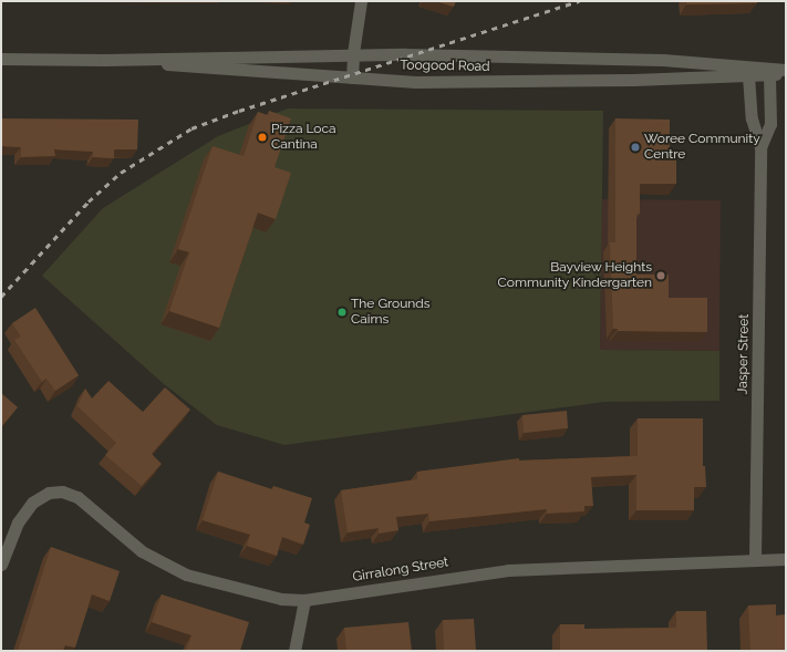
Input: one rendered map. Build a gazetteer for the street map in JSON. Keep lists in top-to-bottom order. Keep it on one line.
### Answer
{"streets":{"street":["Toogood Road","Jasper Street","Girralong Street"]},"crossings":[["Toogood Road","Jasper Street"],["Jasper Street","Girralong Street"]],"places":["Pizza Loca Cantina","Woree Community Centre","Bayview Heights Community Kindergarten","The Grounds Cairns"]}
